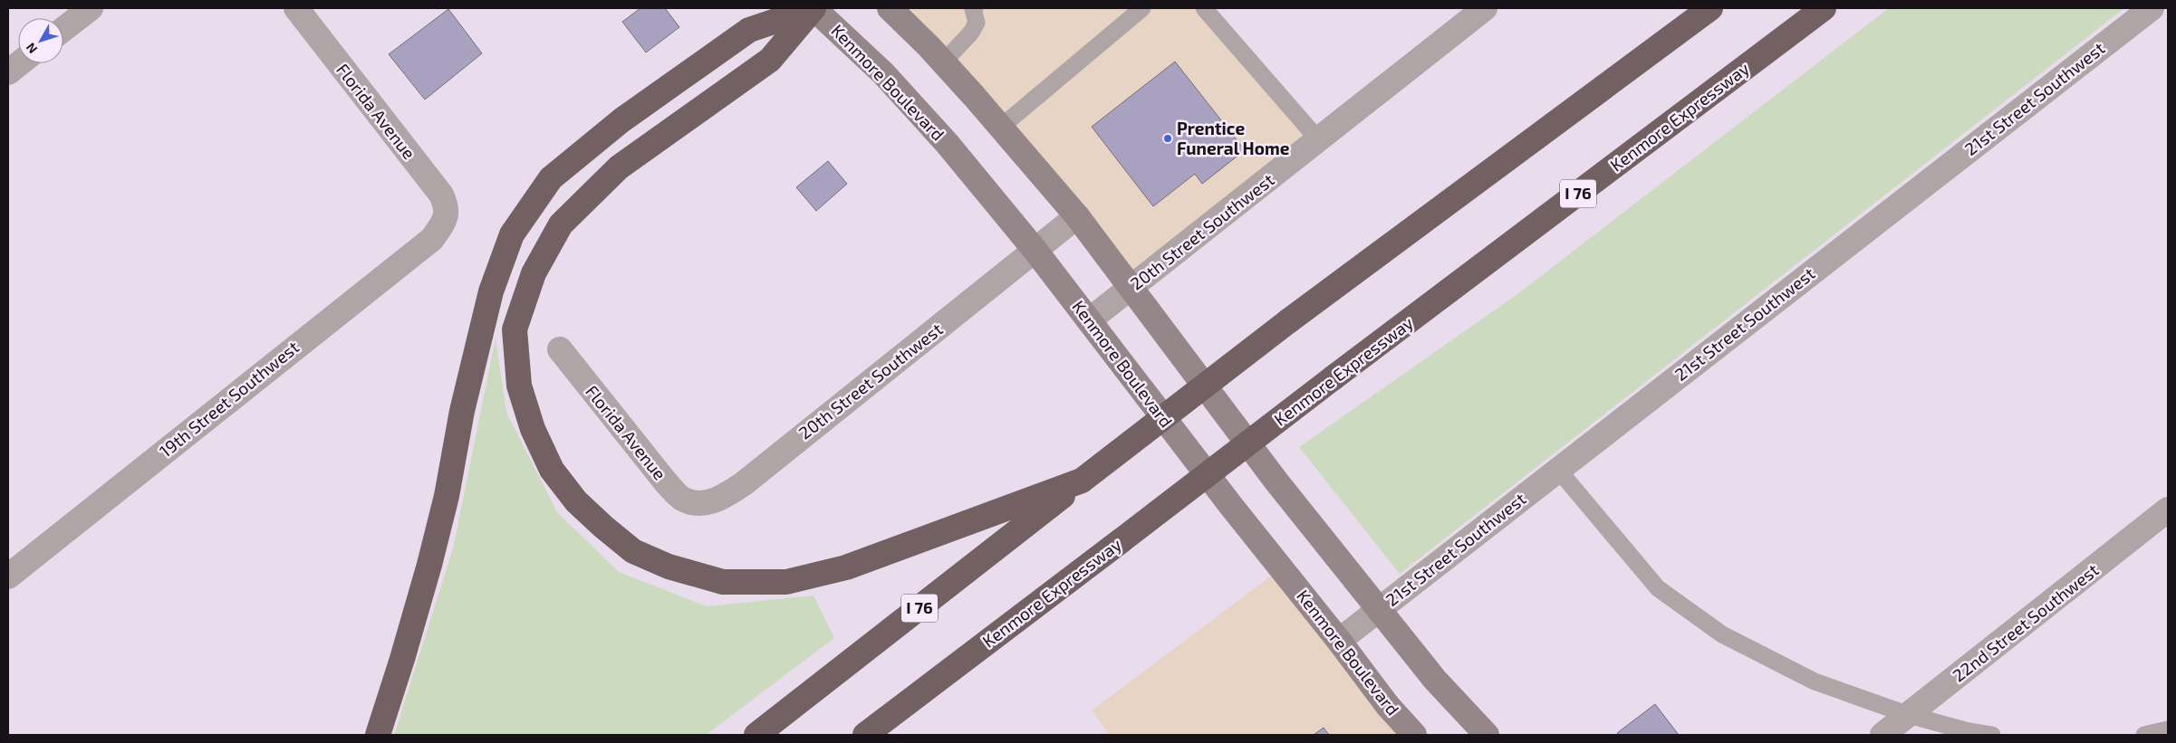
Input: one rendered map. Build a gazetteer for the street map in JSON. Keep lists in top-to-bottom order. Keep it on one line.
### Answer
{"streets":{"highway":["Kenmore Expressway","I 76"],"main road":["Kenmore Boulevard"],"street":["21st Street Southwest","Florida Avenue","20th Street Southwest","19th Street Southwest","22nd Street Southwest"]},"crossings":[["Kenmore Boulevard","21st Street Southwest"],["Kenmore Boulevard","20th Street Southwest"],["Florida Avenue","20th Street Southwest"],["Florida Avenue","19th Street Southwest"]],"places":["Prentice Funeral Home"],"north":"bottom left"}
